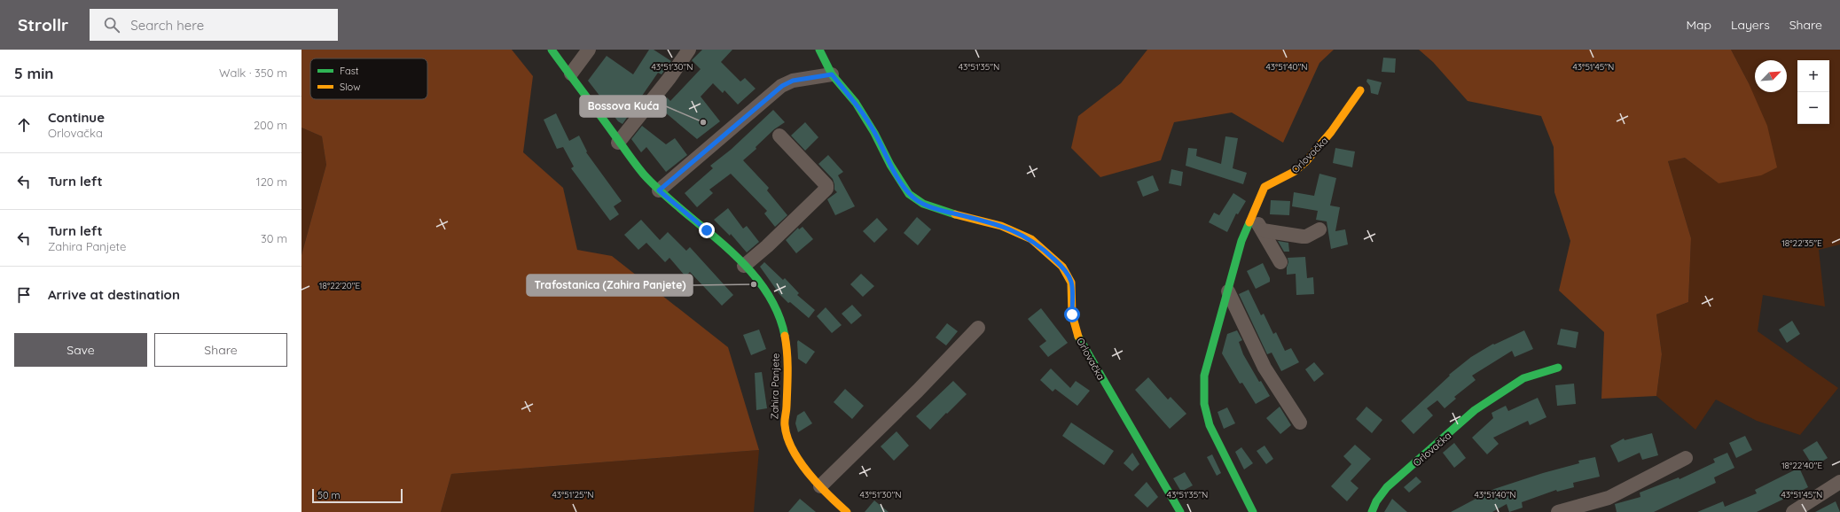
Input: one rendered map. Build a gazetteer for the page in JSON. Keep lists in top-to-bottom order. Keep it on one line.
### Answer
{"streets":{"street":["Orlovačka","Zahira Panjete"]},"places":["Bossova Kuća","Trafostanica (Zahira Panjete)"],"legend":["Fast","Slow"],"scale_bar":"50 m","north":"top right","page":{"header":"Strollr","search":"Search here","nav":["Map","Layers","Share"],"heading":["5 min","Walk · 350 m"],"map_buttons":["+","−"],"list":[["Continue","Orlovačka","200 m"],["Turn left","120 m"],["Turn left","Zahira Panjete","30 m"],"Arrive at destination"],"buttons":["Save","Share"],"scale":"50 m"},"coordinates":["43°51'30\"N","43°51'35\"N","43°51'40\"N","43°51'45\"N","18°22'35\"E","18°22'20\"E","18°22'40\"E","43°51'25\"N"]}
